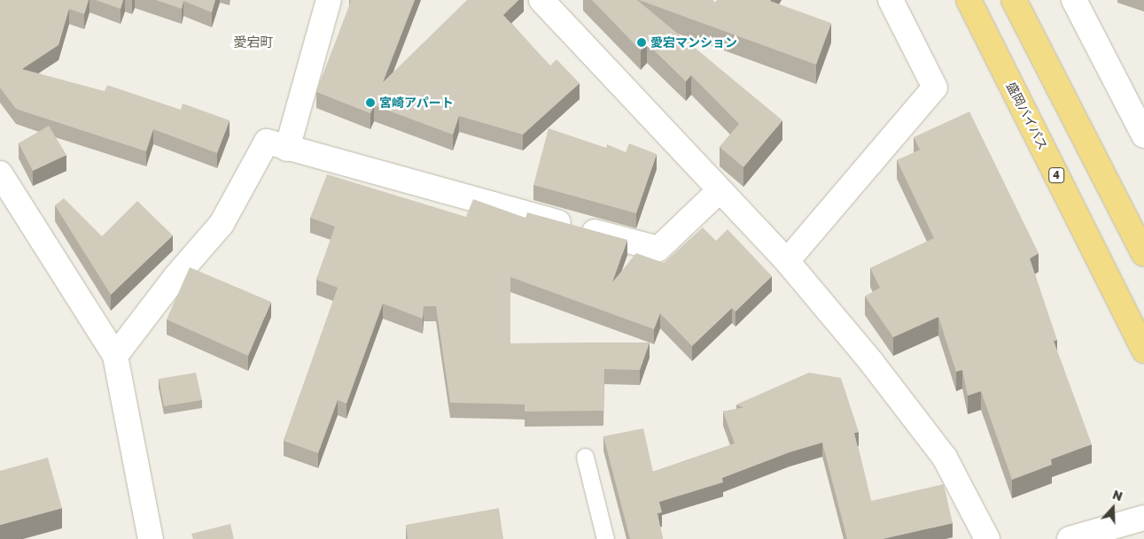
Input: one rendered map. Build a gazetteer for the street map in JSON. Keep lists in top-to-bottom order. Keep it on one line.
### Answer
{"streets":{"highway":["盛岡バイパス","4"]},"districts":["愛宕町"],"places":["愛宕マンション","宮崎アパート"],"north":"top"}
